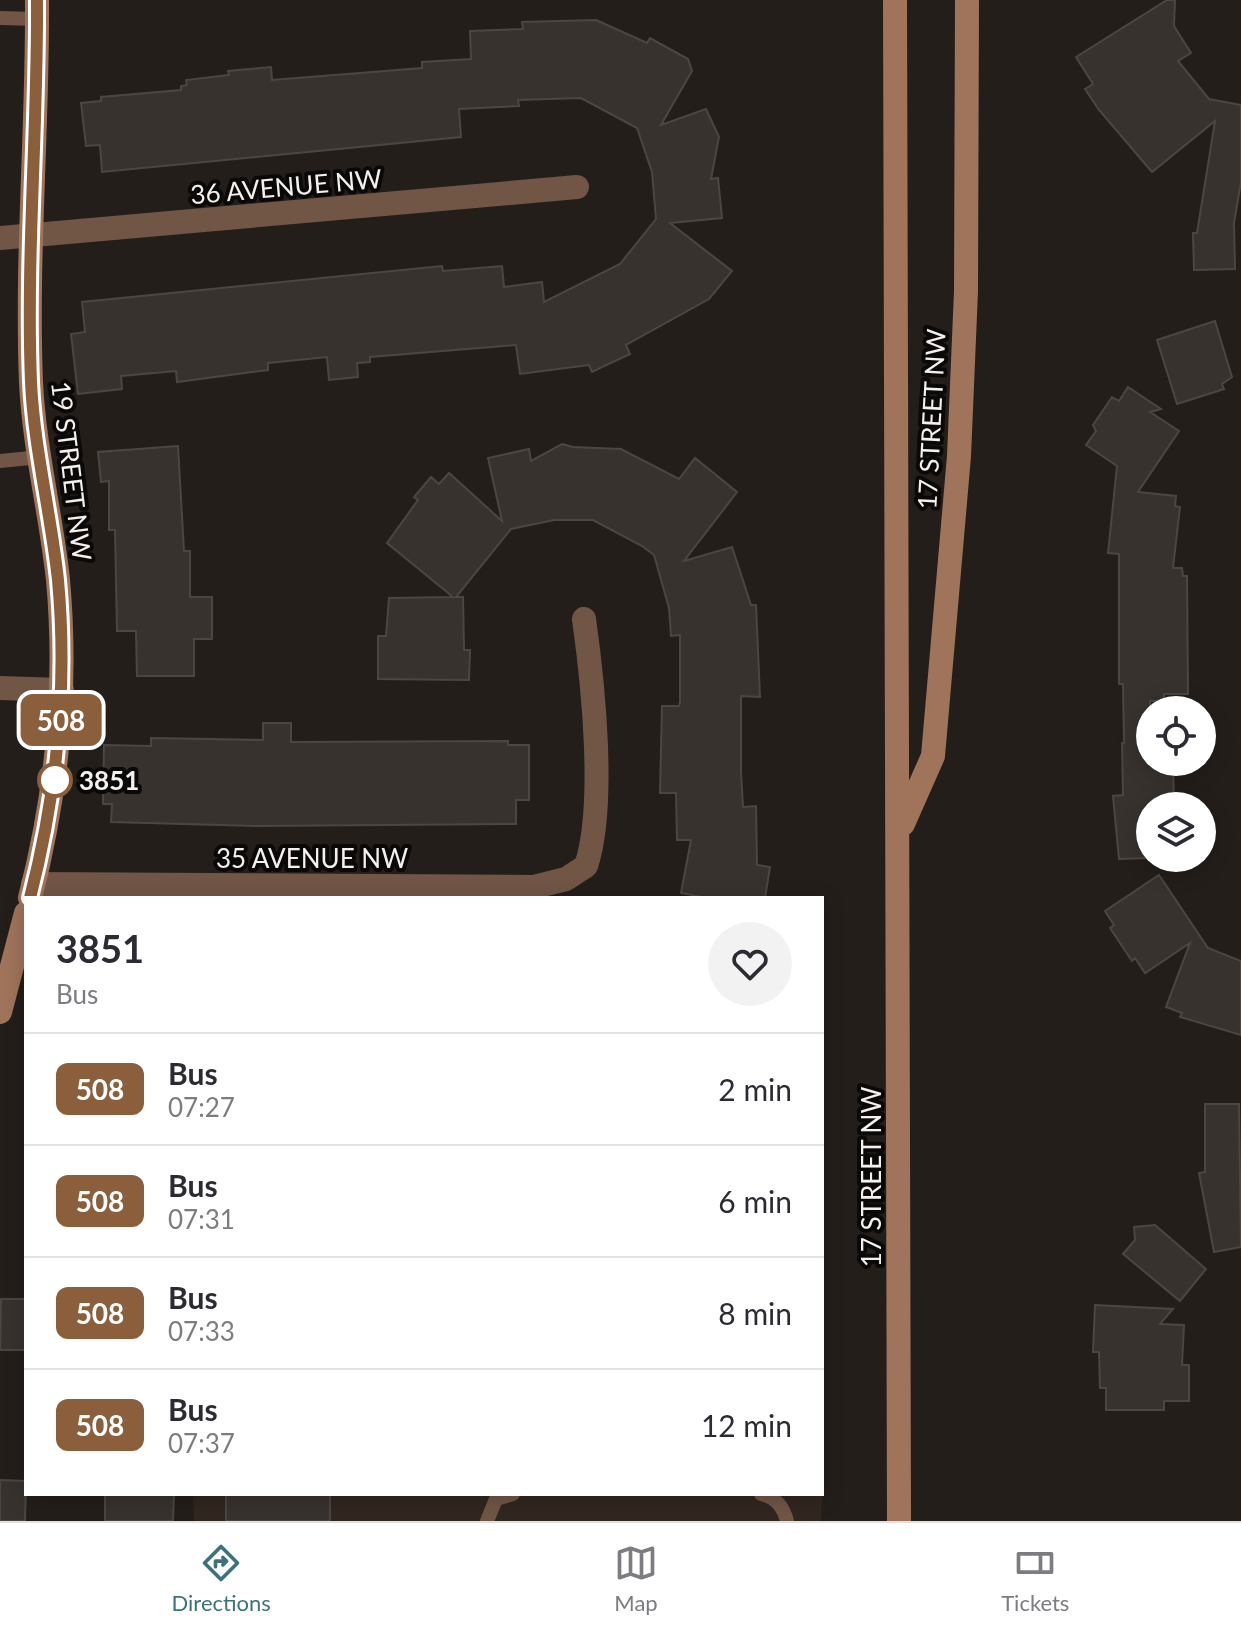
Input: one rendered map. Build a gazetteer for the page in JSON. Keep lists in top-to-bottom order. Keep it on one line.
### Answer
{"streets":{"main road":["17 STREET NW","19 STREET NW"],"street":["36 AVENUE NW","35 AVENUE NW"]},"crossings":[["36 AVENUE NW","19 STREET NW"],["19 STREET NW","35 AVENUE NW"]],"places":["3851"],"lines":["bus line 508"],"page":{"on_map":"508","heading":["3851","Bus"],"list":[{"mark":"508","name":"Bus","note":"07:27","value":"2 min"},{"mark":"508","name":"Bus","note":"07:31","value":"6 min"},{"mark":"508","name":"Bus","note":"07:33","value":"8 min"},{"mark":"508","name":"Bus","note":"07:37","value":"12 min"}],"tabs":["Directions","Map","Tickets"]}}
